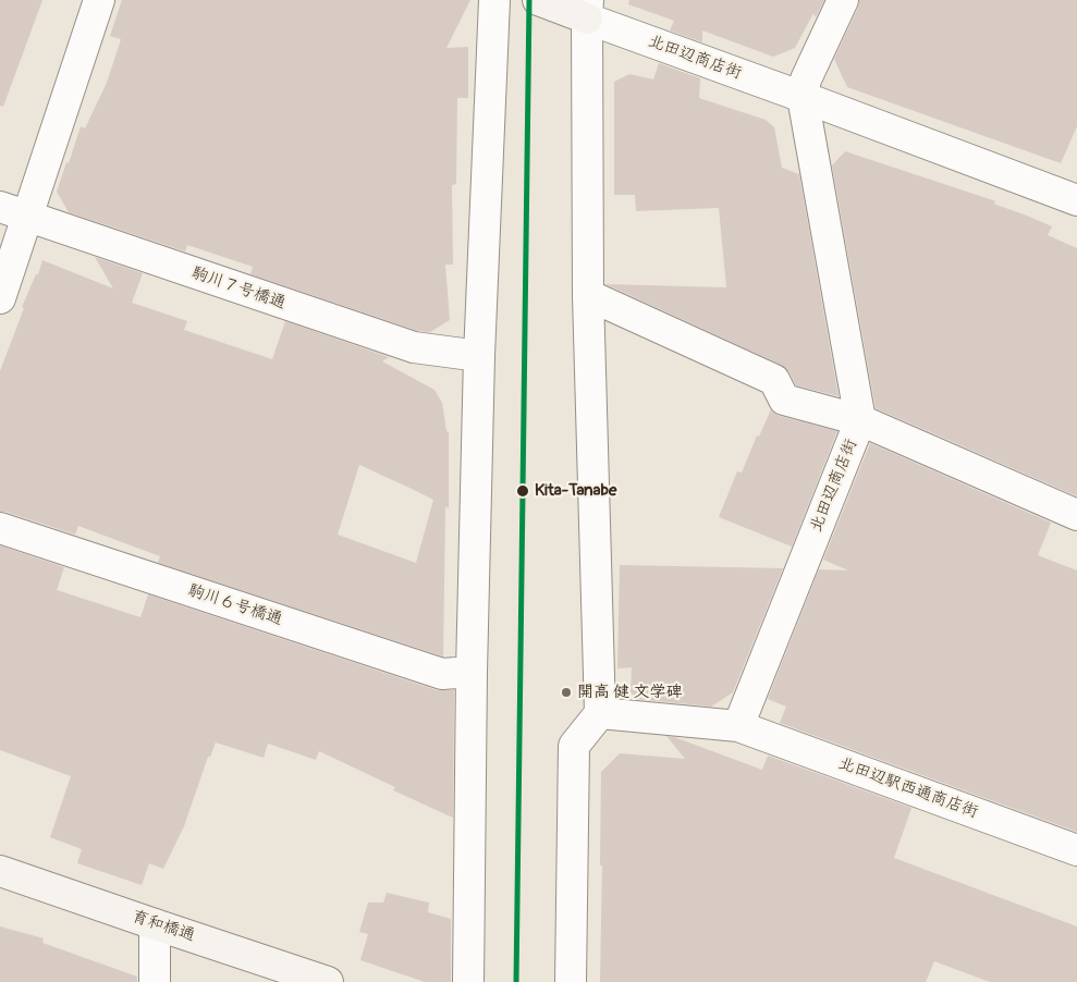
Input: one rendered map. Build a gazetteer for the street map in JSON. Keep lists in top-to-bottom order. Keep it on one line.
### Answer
{"streets":{"street":["北田辺商店街","駒川７号橋通","駒川６号橋通","北田辺駅西通商店街","育和橋通"]},"crossings":[["北田辺商店街","北田辺駅西通商店街"]],"places":["Kita-Tanabe","開高 健 文学碑"]}
